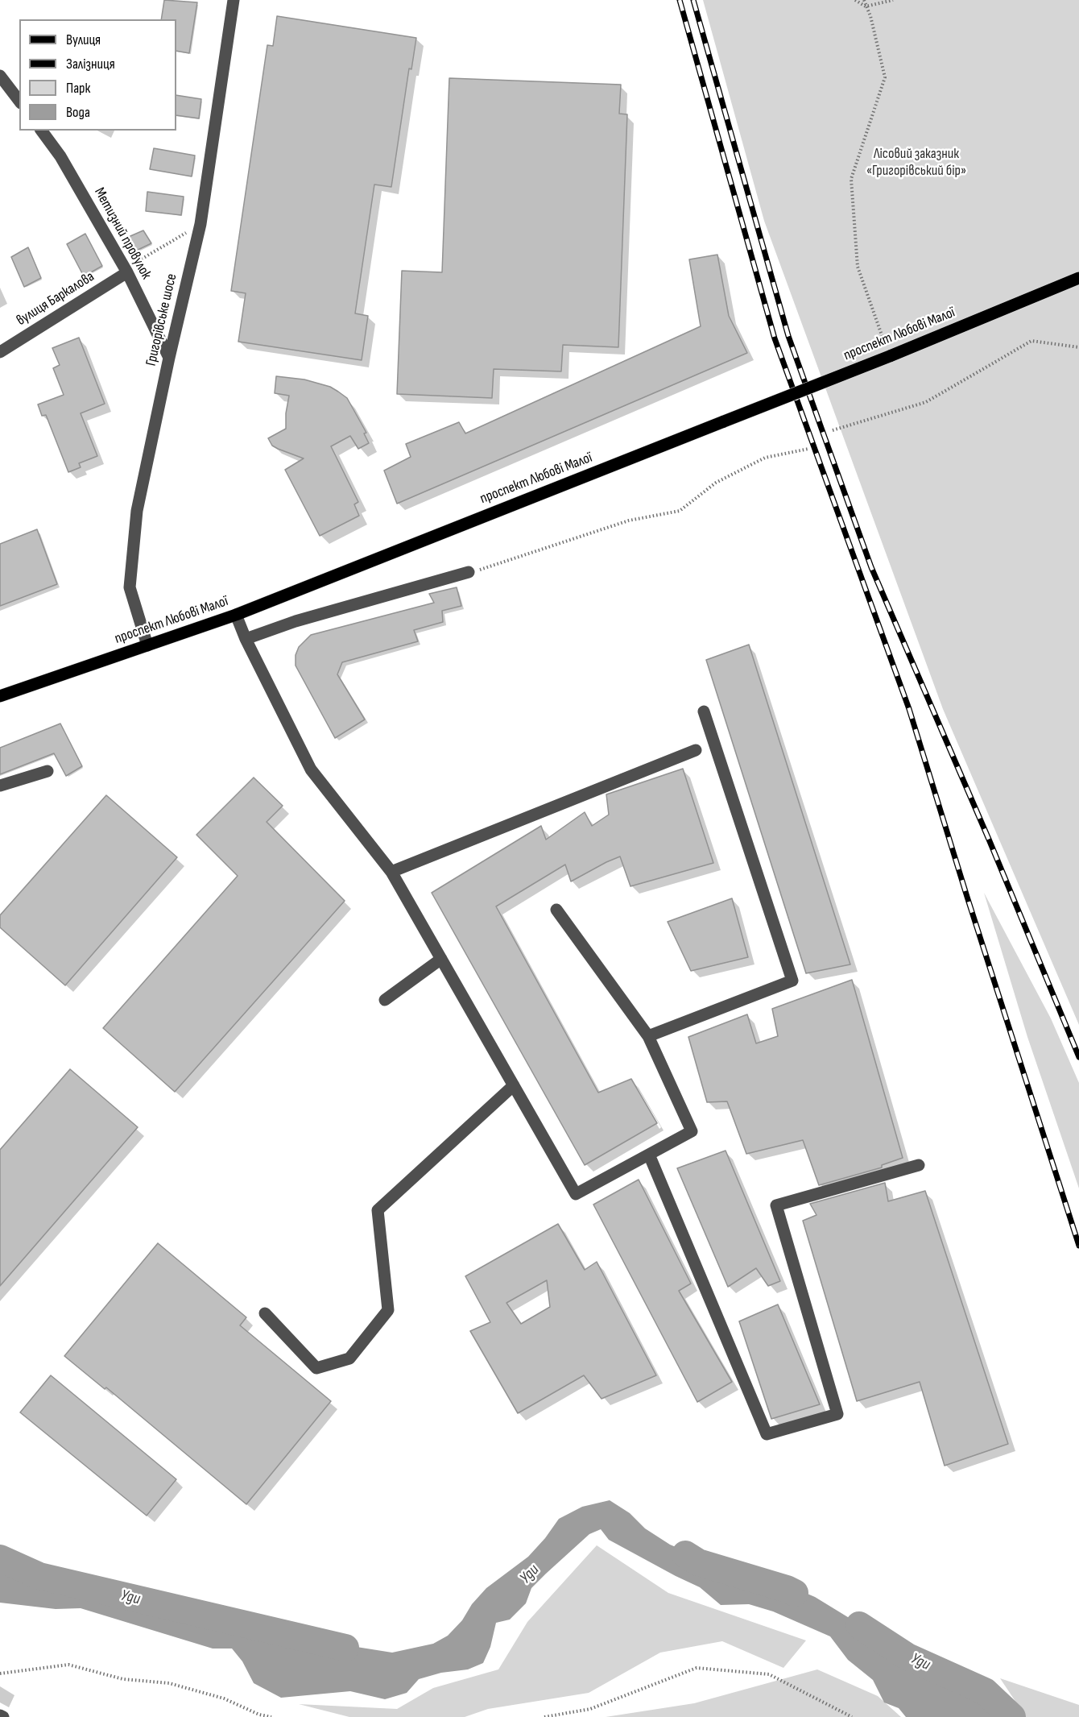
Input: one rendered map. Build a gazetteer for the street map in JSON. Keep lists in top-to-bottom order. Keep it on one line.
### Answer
{"streets":{"main road":["проспект Любові Малої"],"street":["Метизний провулок","вулиця Баркалова","Григорівське шосе"]},"crossings":[["Метизний провулок","вулиця Баркалова"],["Метизний провулок","Григорівське шосе"],["Григорівське шосе","проспект Любові Малої"]],"water":["Уди"],"parks":["Лісовий заказник «Григорівський бір»"],"legend":["Вулиця","Залізниця","Парк","Вода"]}
